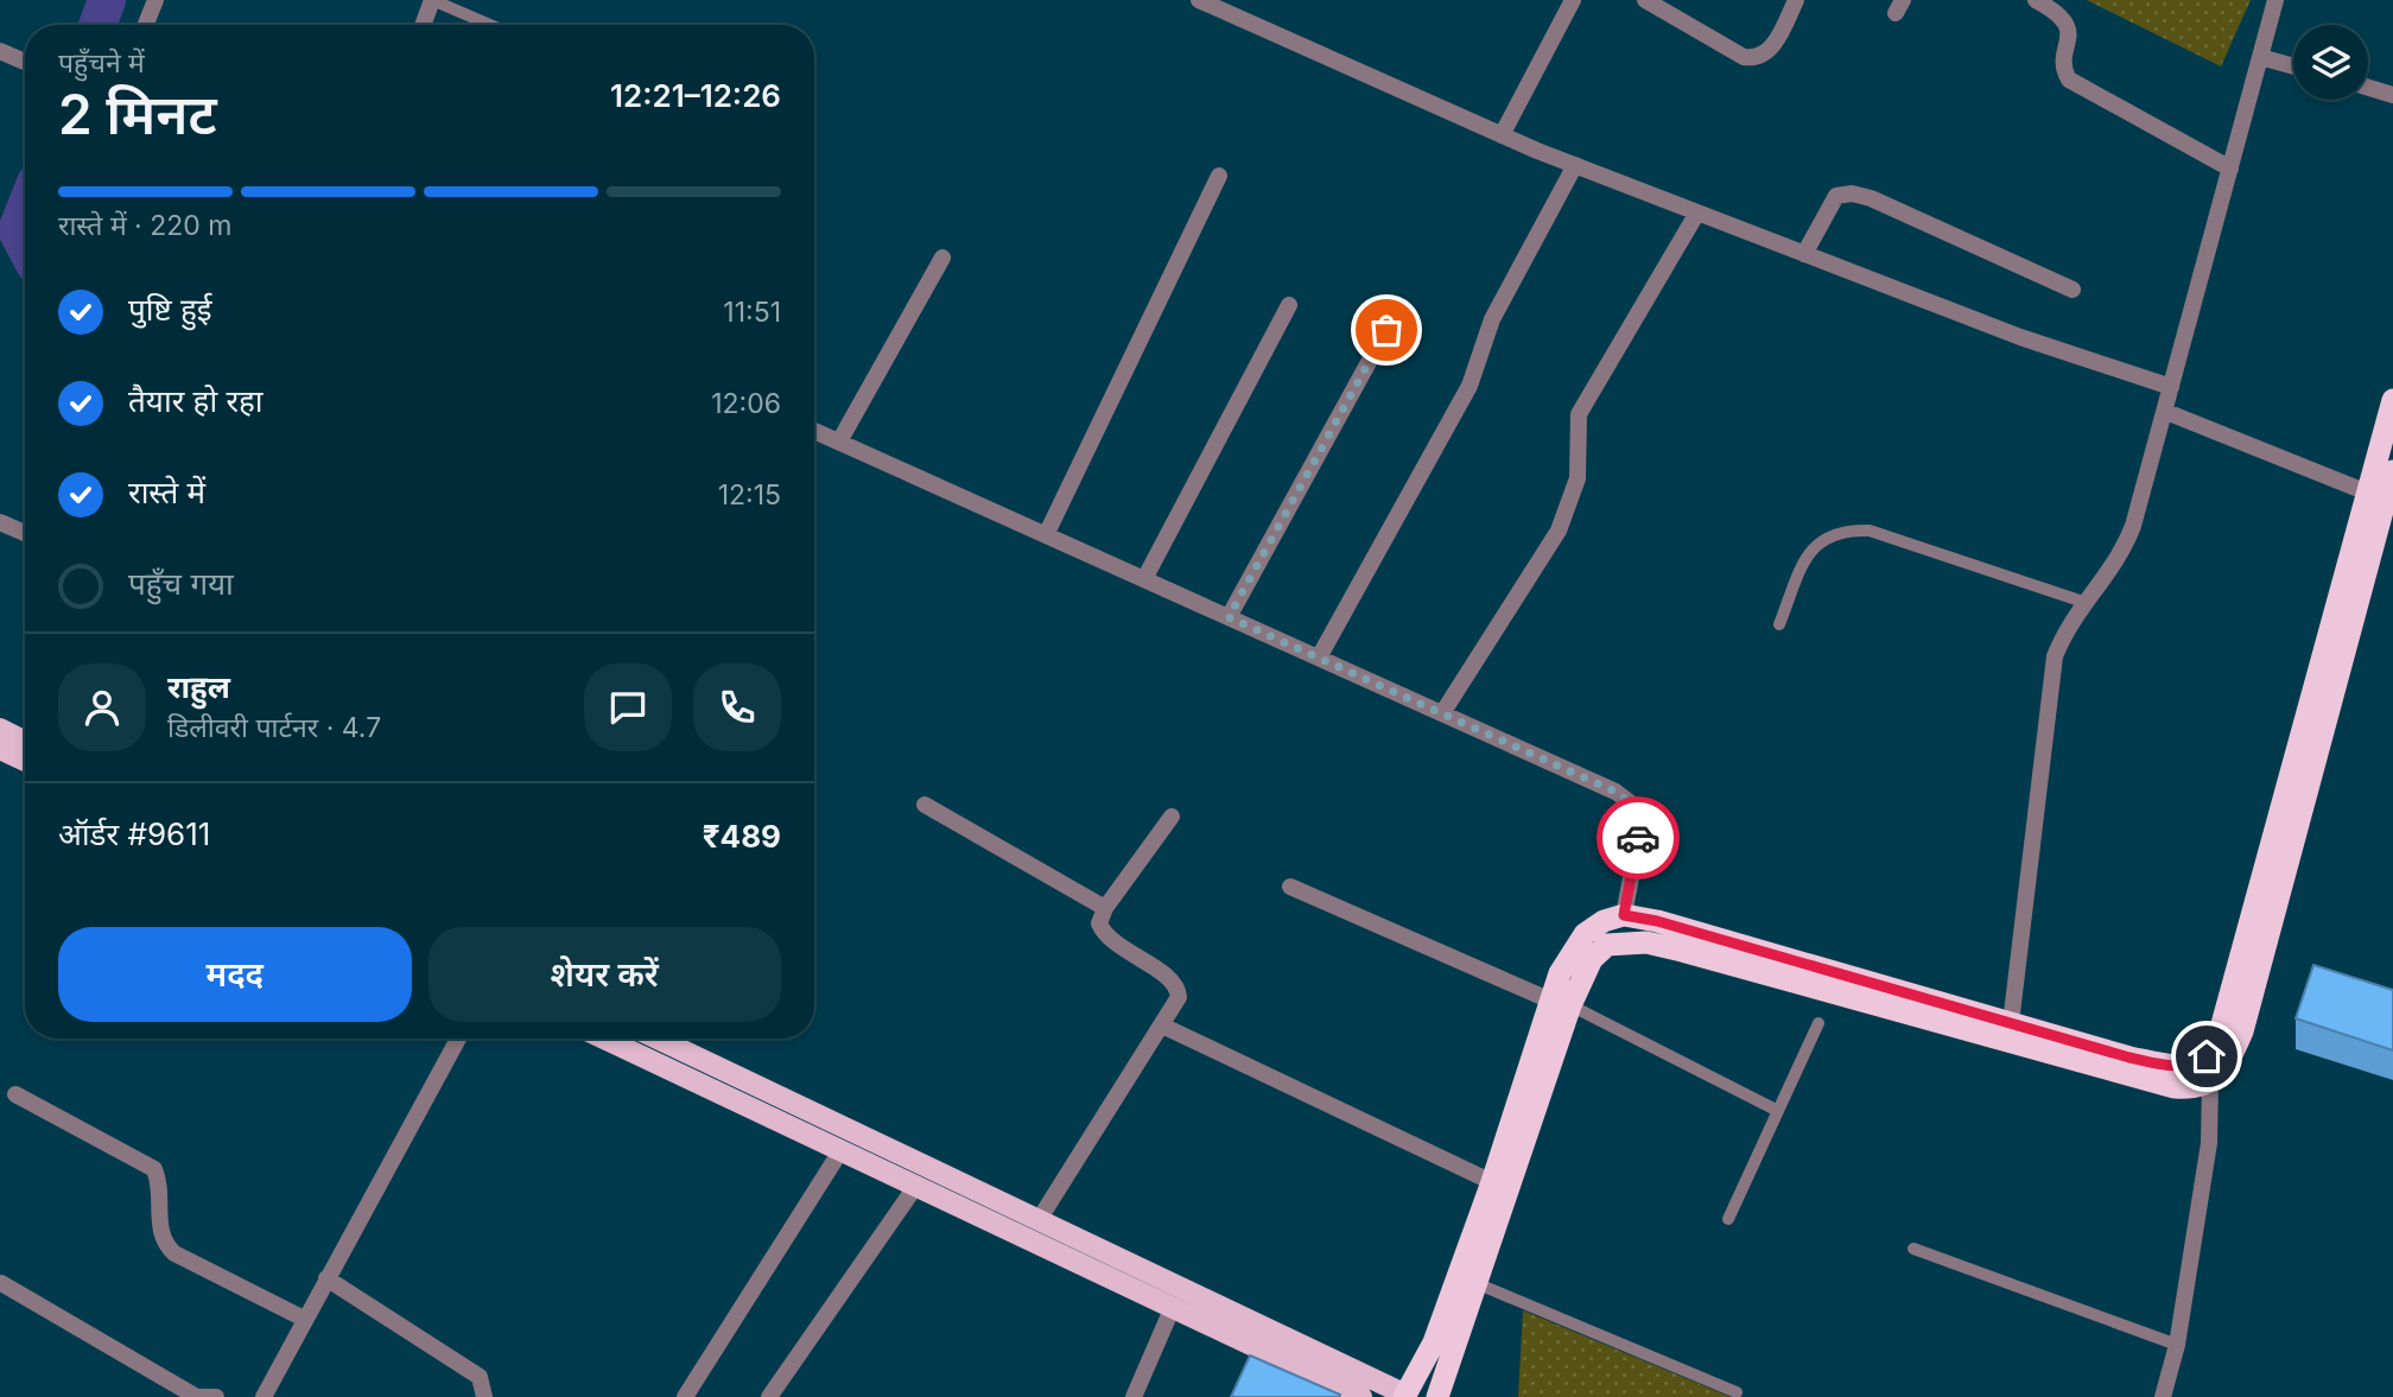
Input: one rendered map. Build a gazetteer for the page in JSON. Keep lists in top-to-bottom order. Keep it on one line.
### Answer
{"page":{"heading":["2 मिनट","पहुँचने में","12:21–12:26"],"panel":["राहुल","डिलीवरी पार्टनर · 4.7","ऑर्डर #9611","₹489"],"bar":"रास्ते में · 220 m","list":[["पुष्टि हुई","11:51"],["तैयार हो रहा","12:06"],["रास्ते में","12:15"],"पहुँच गया"],"buttons":["मदद","शेयर करें"]}}
